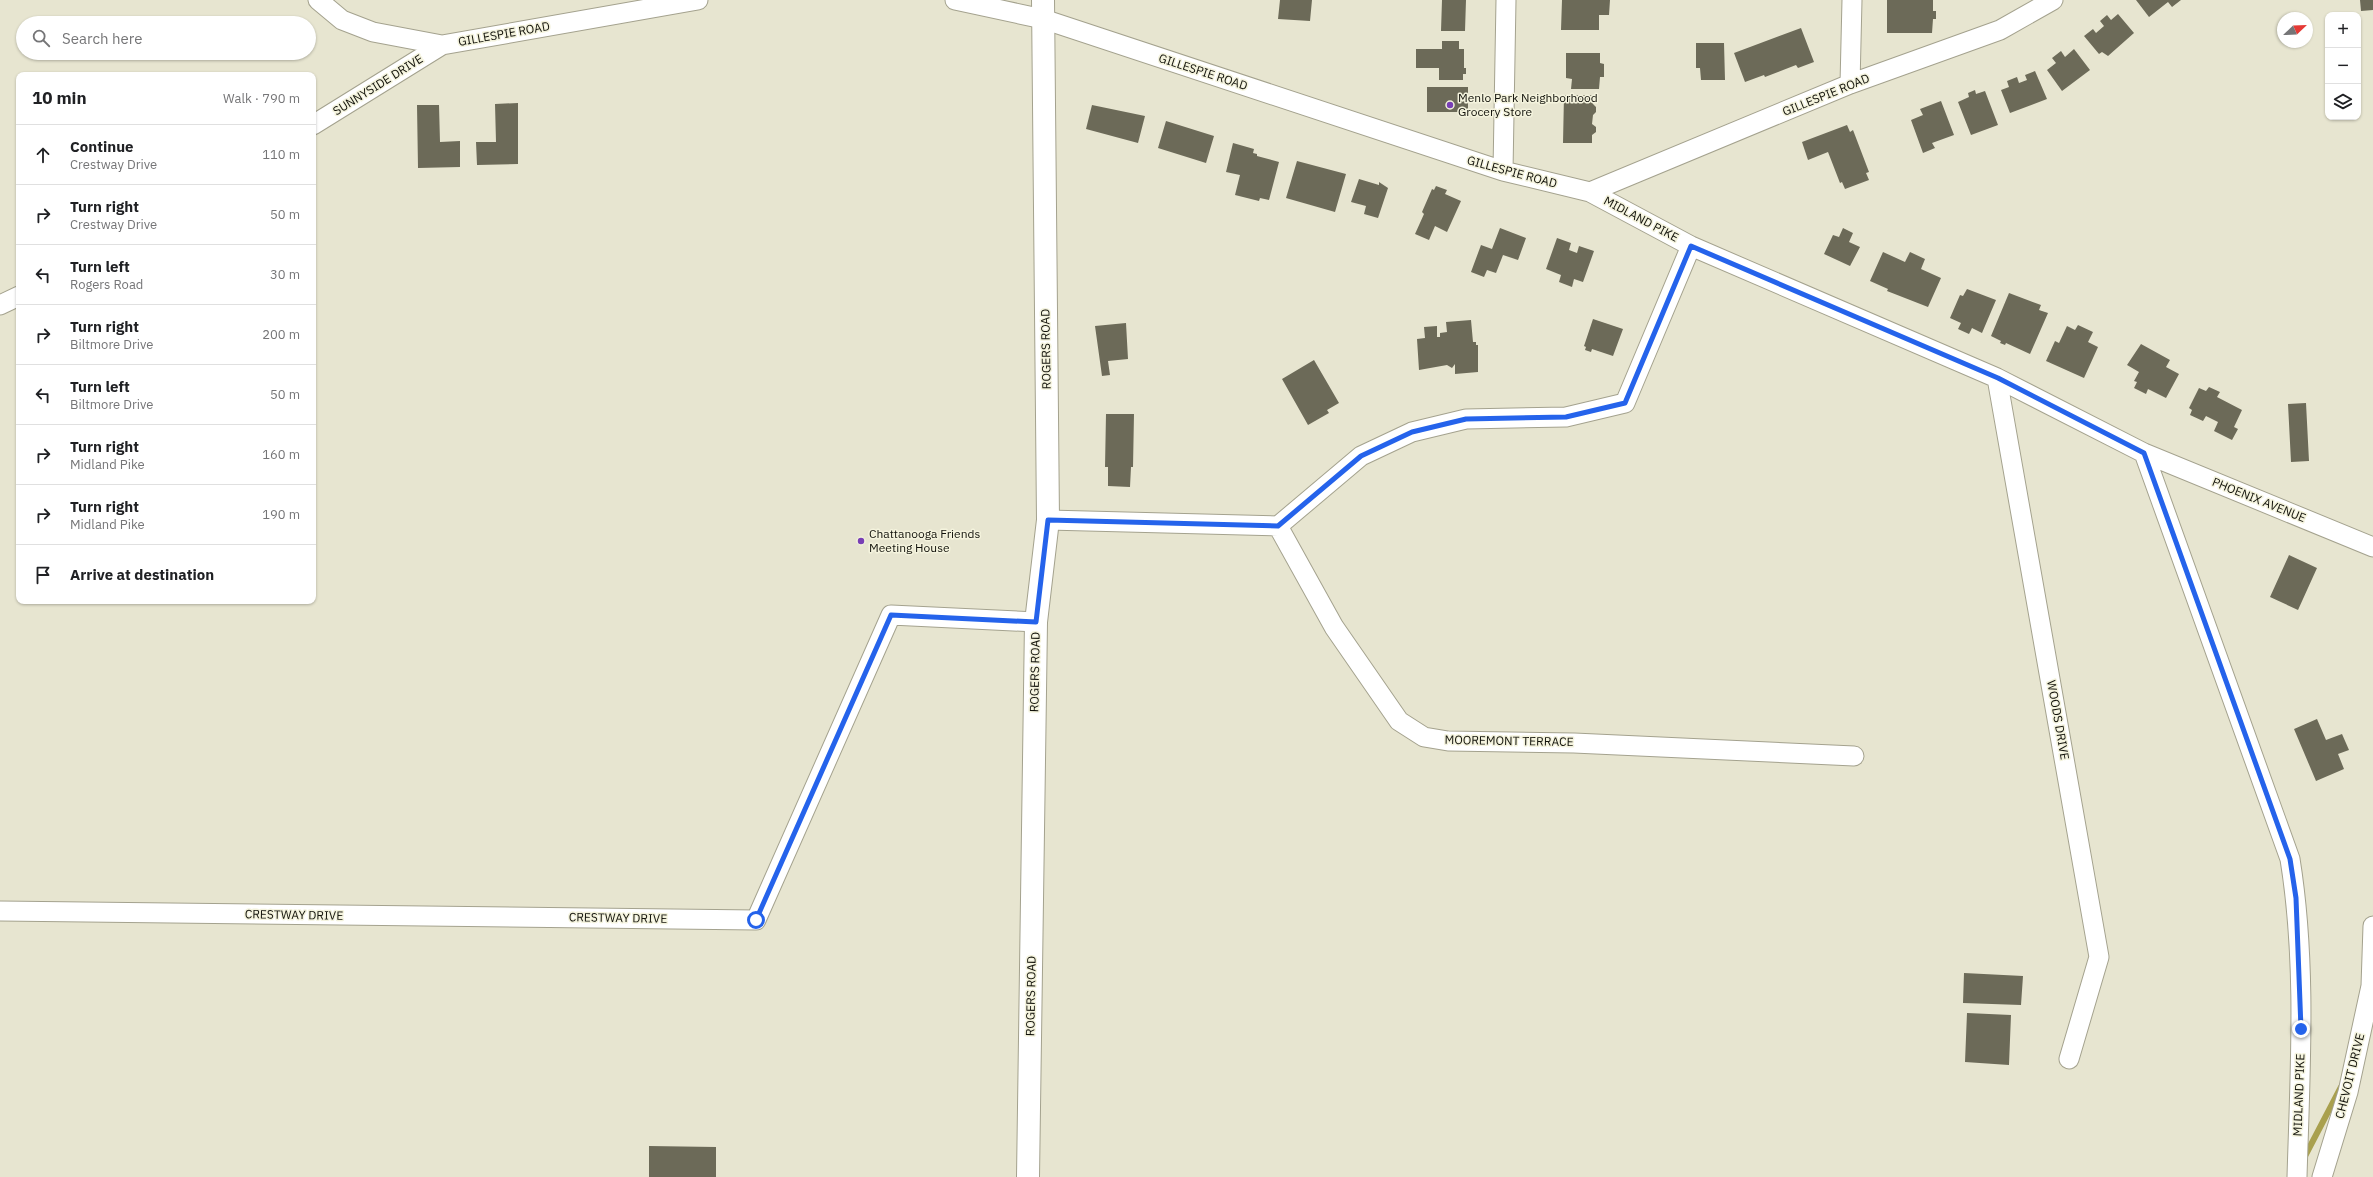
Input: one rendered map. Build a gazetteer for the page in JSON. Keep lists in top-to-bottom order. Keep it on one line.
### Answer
{"streets":{"street":["GILLESPIE ROAD","SUNNYSIDE DRIVE","MIDLAND PIKE","ROGERS ROAD","PHOENIX AVENUE","WOODS DRIVE","MOOREMONT TERRACE","CRESTWAY DRIVE","CHEVOIT DRIVE"]},"crossings":[["GILLESPIE ROAD","SUNNYSIDE DRIVE"],["GILLESPIE ROAD","MIDLAND PIKE"],["GILLESPIE ROAD","ROGERS ROAD"],["MIDLAND PIKE","PHOENIX AVENUE"],["MIDLAND PIKE","WOODS DRIVE"],["ROGERS ROAD","CRESTWAY DRIVE"]],"places":["Menlo Park Neighborhood Grocery Store","Chattanooga Friends Meeting House"],"north":"top right","page":{"map_buttons":["+","−"],"search":"Search here","heading":["10 min","Walk · 790 m"],"list":[["Continue","Crestway Drive","110 m"],["Turn right","Crestway Drive","50 m"],["Turn left","Rogers Road","30 m"],["Turn right","Biltmore Drive","200 m"],["Turn left","Biltmore Drive","50 m"],["Turn right","Midland Pike","160 m"],["Turn right","Midland Pike","190 m"],"Arrive at destination"]}}
